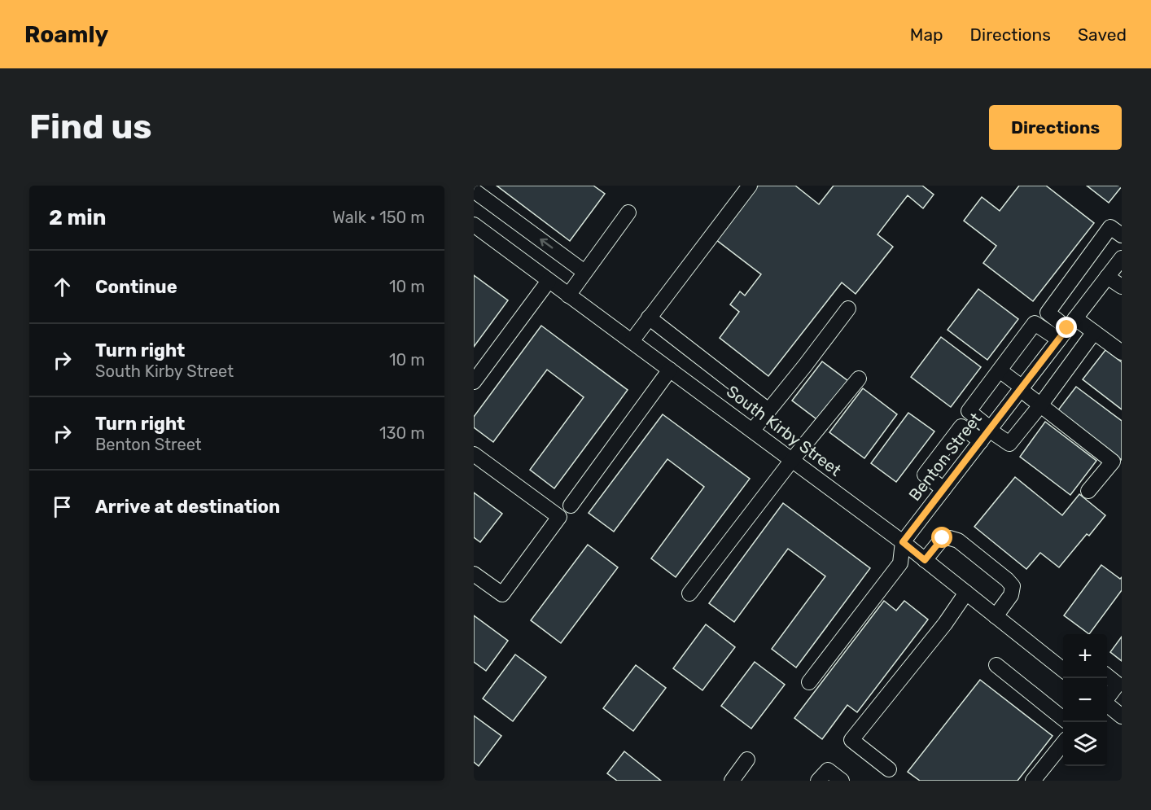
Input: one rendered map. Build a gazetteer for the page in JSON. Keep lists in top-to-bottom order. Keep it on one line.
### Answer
{"streets":{"street":["South Kirby Street","Benton Street"]},"crossings":[["South Kirby Street","Benton Street"]],"page":{"header":"Roamly","nav":["Map","Directions","Saved"],"buttons":"Directions","title":"Find us","heading":["2 min","Walk · 150 m"],"list":[["Continue","10 m"],["Turn right","South Kirby Street","10 m"],["Turn right","Benton Street","130 m"],"Arrive at destination"],"map_buttons":["+","−"]}}
